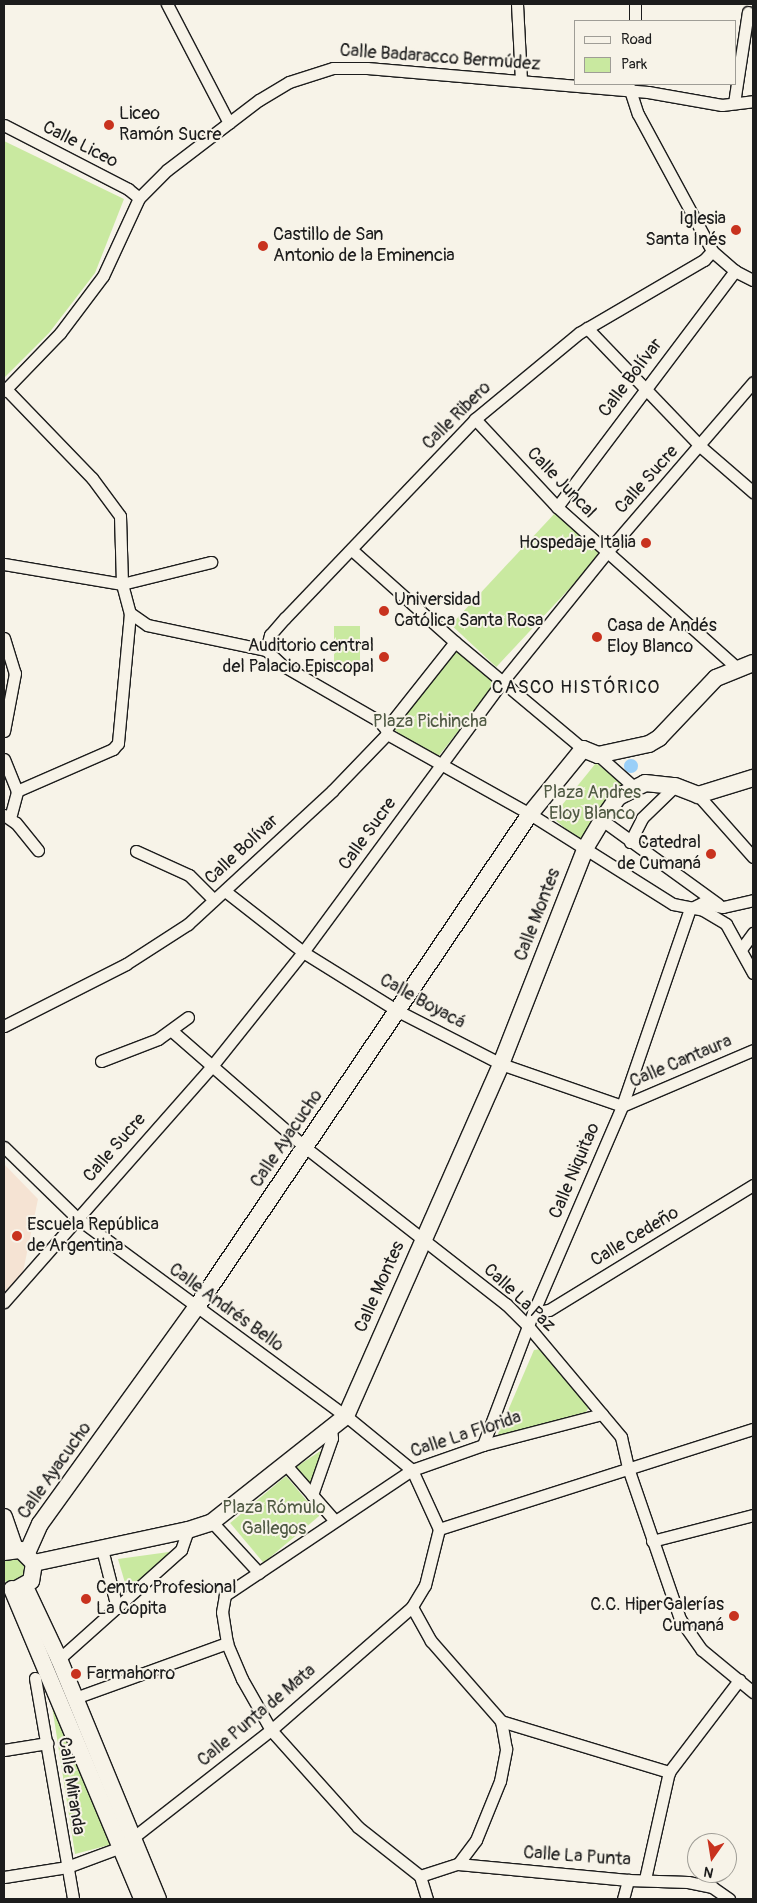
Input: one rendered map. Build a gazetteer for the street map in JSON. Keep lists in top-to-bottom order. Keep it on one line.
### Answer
{"streets":{"street":["Calle Badaracco Bermúdez","Calle Liceo","Calle Bolívar","Calle Ribero","Calle Sucre","Calle Juncal","Calle Montes","Calle Boyacá","Calle Cantaura","Calle Ayacucho","Calle Niquitao","Calle Cedeño","Calle La Paz","Calle Andrés Bello","Calle La Florida","Calle Punta de Mata","Calle Miranda","Calle La Punta"]},"crossings":[["Calle Badaracco Bermúdez","Calle Liceo"],["Calle Bolívar","Calle Juncal"],["Calle Bolívar","Calle Boyacá"],["Calle Ribero","Calle Juncal"],["Calle Sucre","Calle Juncal"],["Calle Sucre","Calle Boyacá"],["Calle Sucre","Calle La Paz"],["Calle Sucre","Calle Andrés Bello"],["Calle Montes","Calle Boyacá"],["Calle Montes","Calle Ayacucho"],["Calle Montes","Calle La Paz"],["Calle Montes","Calle Andrés Bello"],["Calle Boyacá","Calle Cantaura"],["Calle Boyacá","Calle Ayacucho"],["Calle Boyacá","Calle Niquitao"],["Calle Cantaura","Calle Niquitao"],["Calle Ayacucho","Calle La Paz"],["Calle Ayacucho","Calle Andrés Bello"],["Calle Niquitao","Calle Cedeño"],["Calle Niquitao","Calle La Paz"],["Calle Niquitao","Calle La Florida"],["Calle La Paz","Calle La Florida"],["Calle Andrés Bello","Calle La Florida"],["Calle Punta de Mata","Calle Miranda"]],"districts":["CASCO HISTÓRICO"],"parks":["Plaza Pichincha","Plaza Andres Eloy Blanco","Plaza Rómulo Gallegos"],"places":["Liceo Ramón Sucre","Iglesia Santa Inés","Castillo de San Antonio de la Eminencia","Hospedaje Italia","Universidad Católica Santa Rosa","Casa de Andés Eloy Blanco","Auditorio central del Palacio Episcopal","Catedral de Cumaná","Escuela República de Argentina","Centro Profesional La Copita","C.C. HiperGalerías Cumaná","Farmahorro"],"legend":["Road","Park"],"north":"bottom"}
